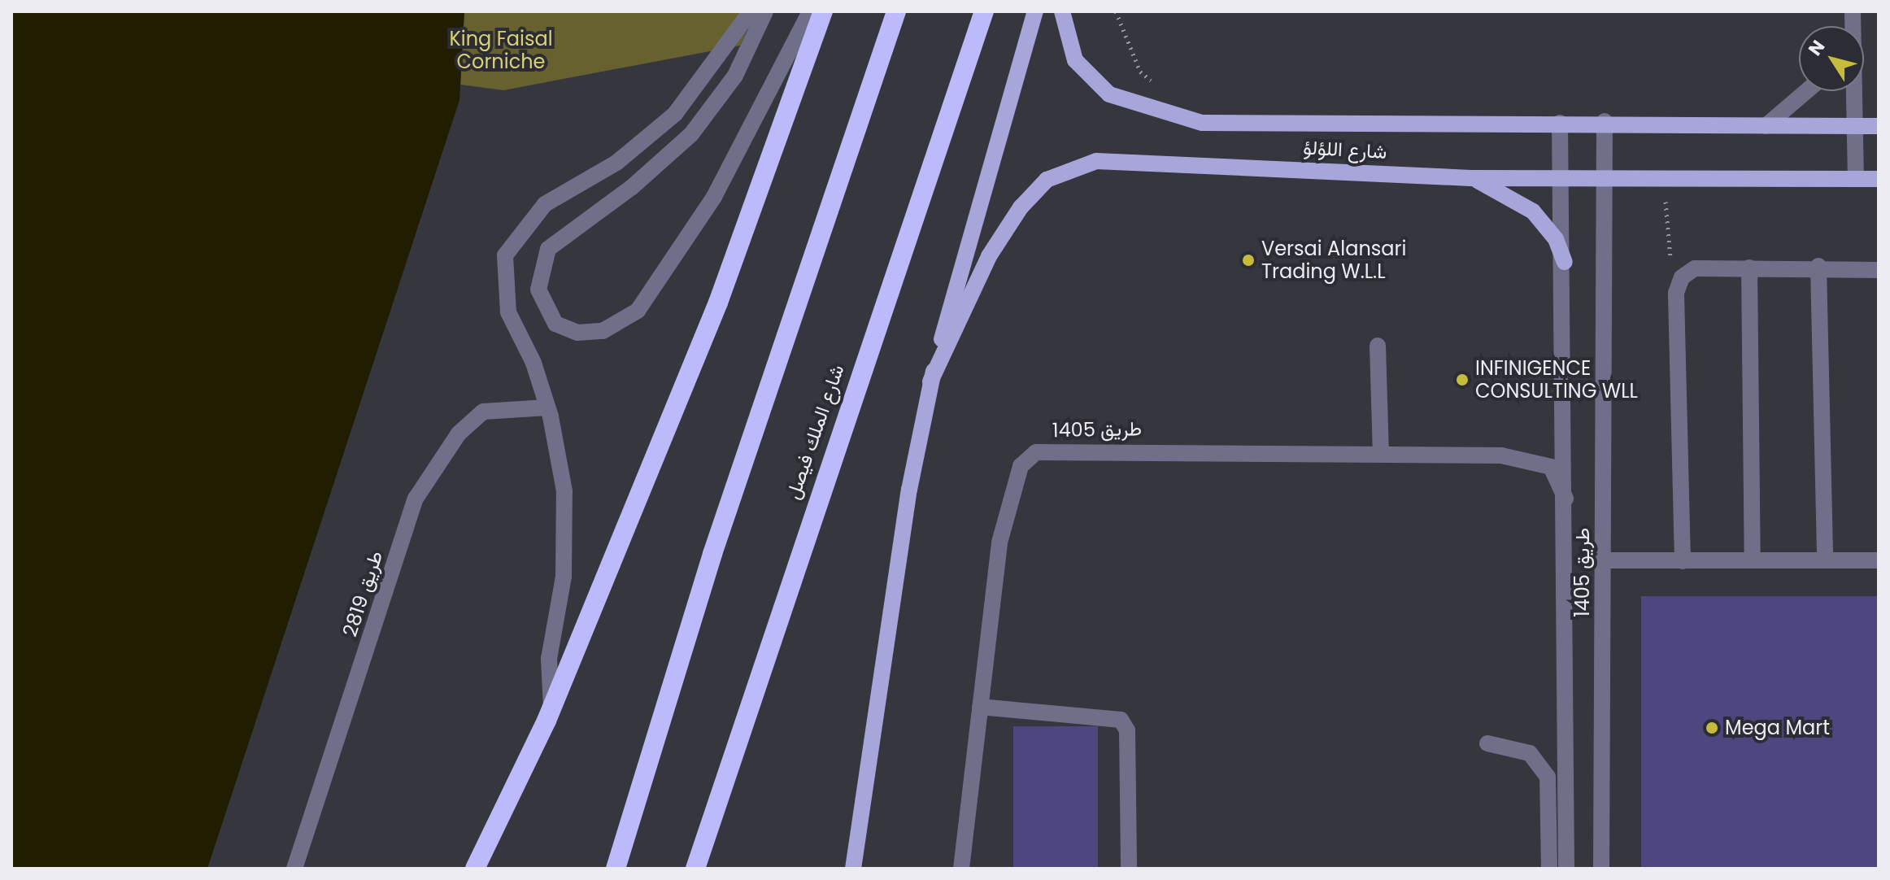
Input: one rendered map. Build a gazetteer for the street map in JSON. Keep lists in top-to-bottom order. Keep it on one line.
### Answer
{"streets":{"highway":["شارع الملك فيصل"],"main road":["شارع اللؤلؤ"],"street":["طريق 1405","طريق 2819"]},"crossings":[["شارع اللؤلؤ","طريق 1405"]],"parks":["King Faisal Corniche"],"places":["Versai Alansari Trading W.L.L","INFINIGENCE CONSULTING WLL","Mega Mart"],"north":"top left"}
